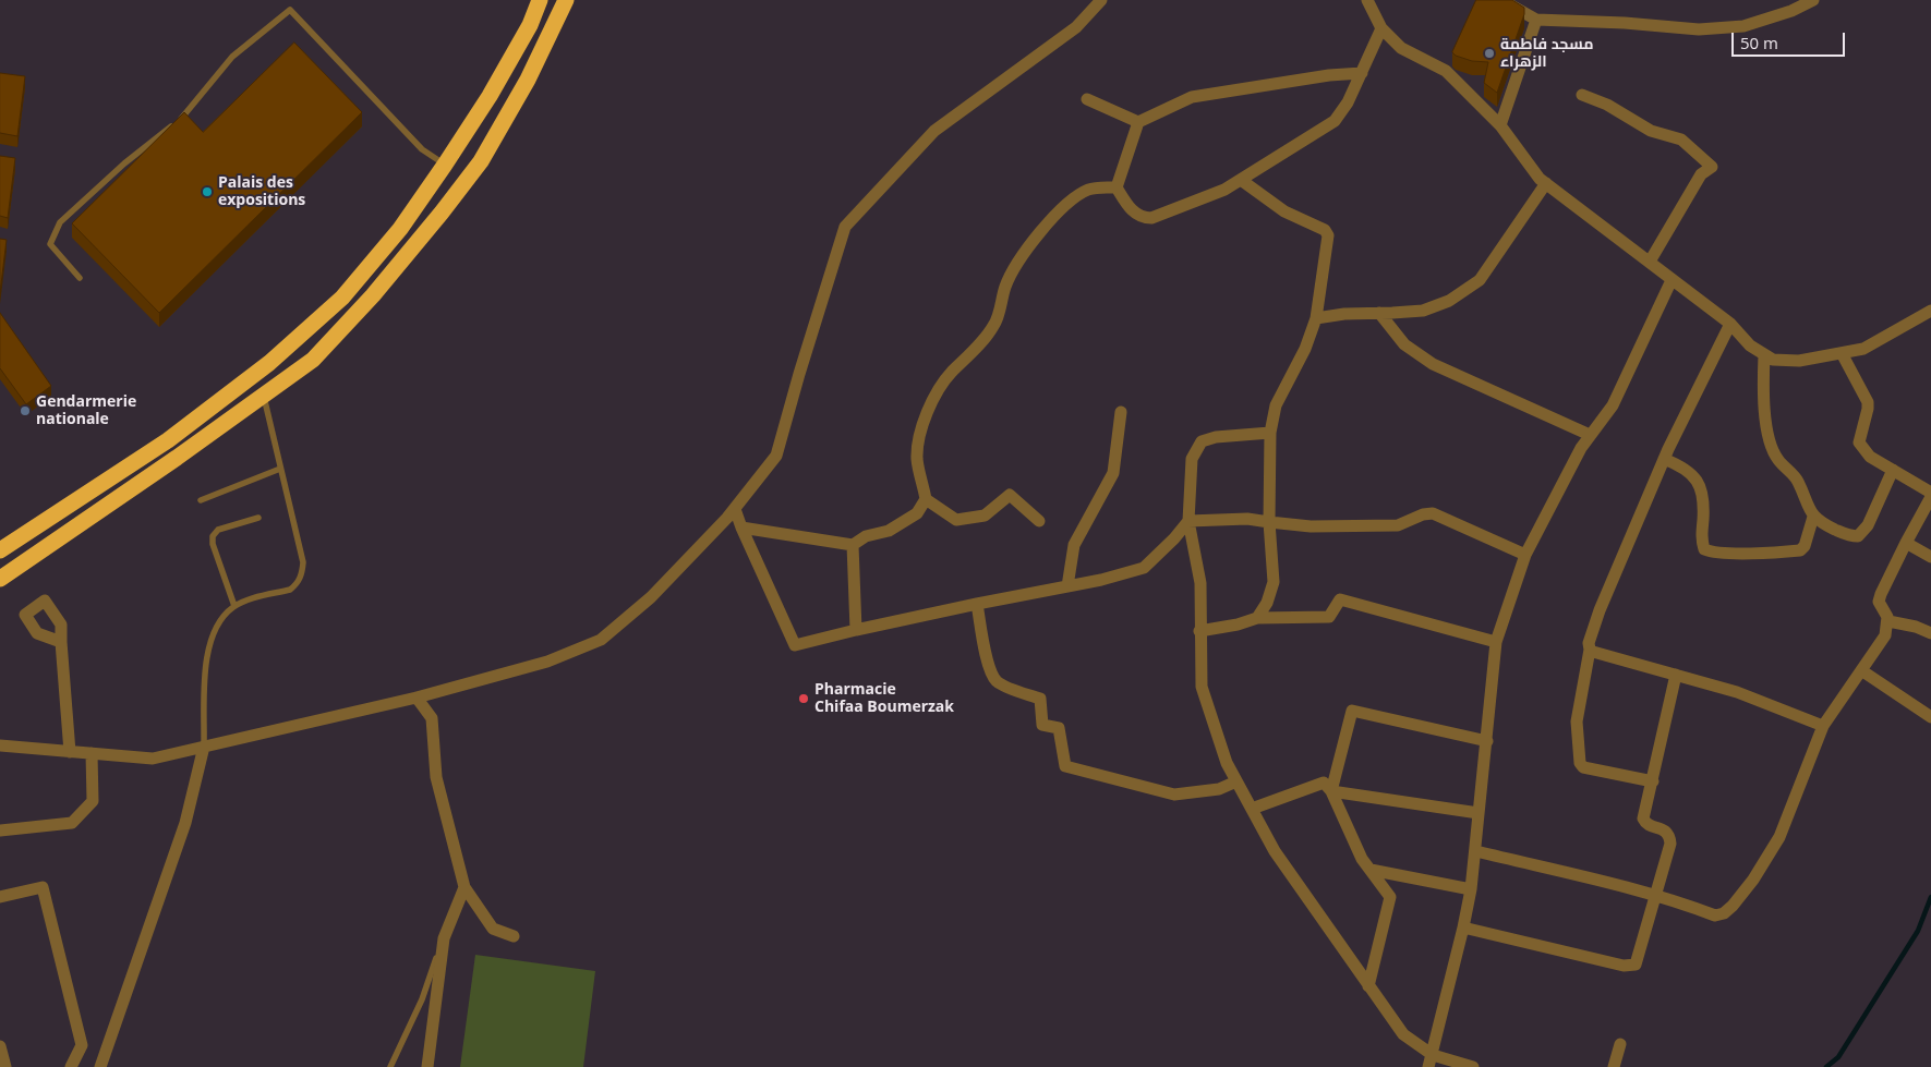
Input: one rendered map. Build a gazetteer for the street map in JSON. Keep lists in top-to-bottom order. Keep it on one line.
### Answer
{"places":["مسجد فاطمة الزهراء","Palais des expositions","Gendarmerie nationale","Pharmacie Chifaa Boumerzak"],"scale_bar":"50 m"}
